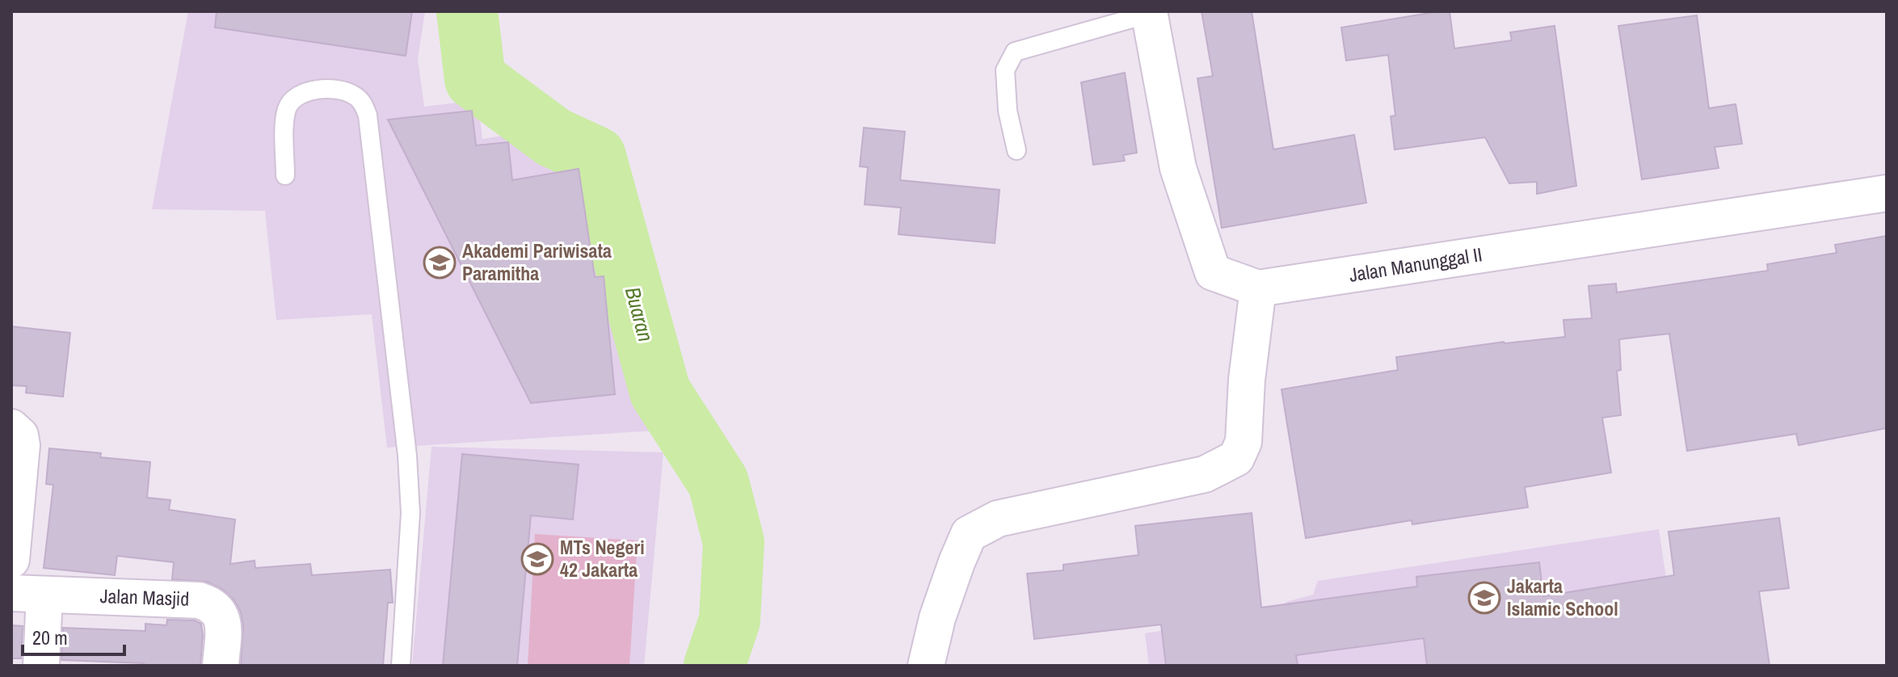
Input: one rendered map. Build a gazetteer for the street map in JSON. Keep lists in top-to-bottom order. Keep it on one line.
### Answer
{"streets":{"street":["Jalan Manunggal II","Jalan Masjid"]},"water":["Buaran"],"places":{"school or university":["Akademi Pariwisata Paramitha","MTs Negeri 42 Jakarta","Jakarta Islamic School"]},"scale_bar":"20 m"}
